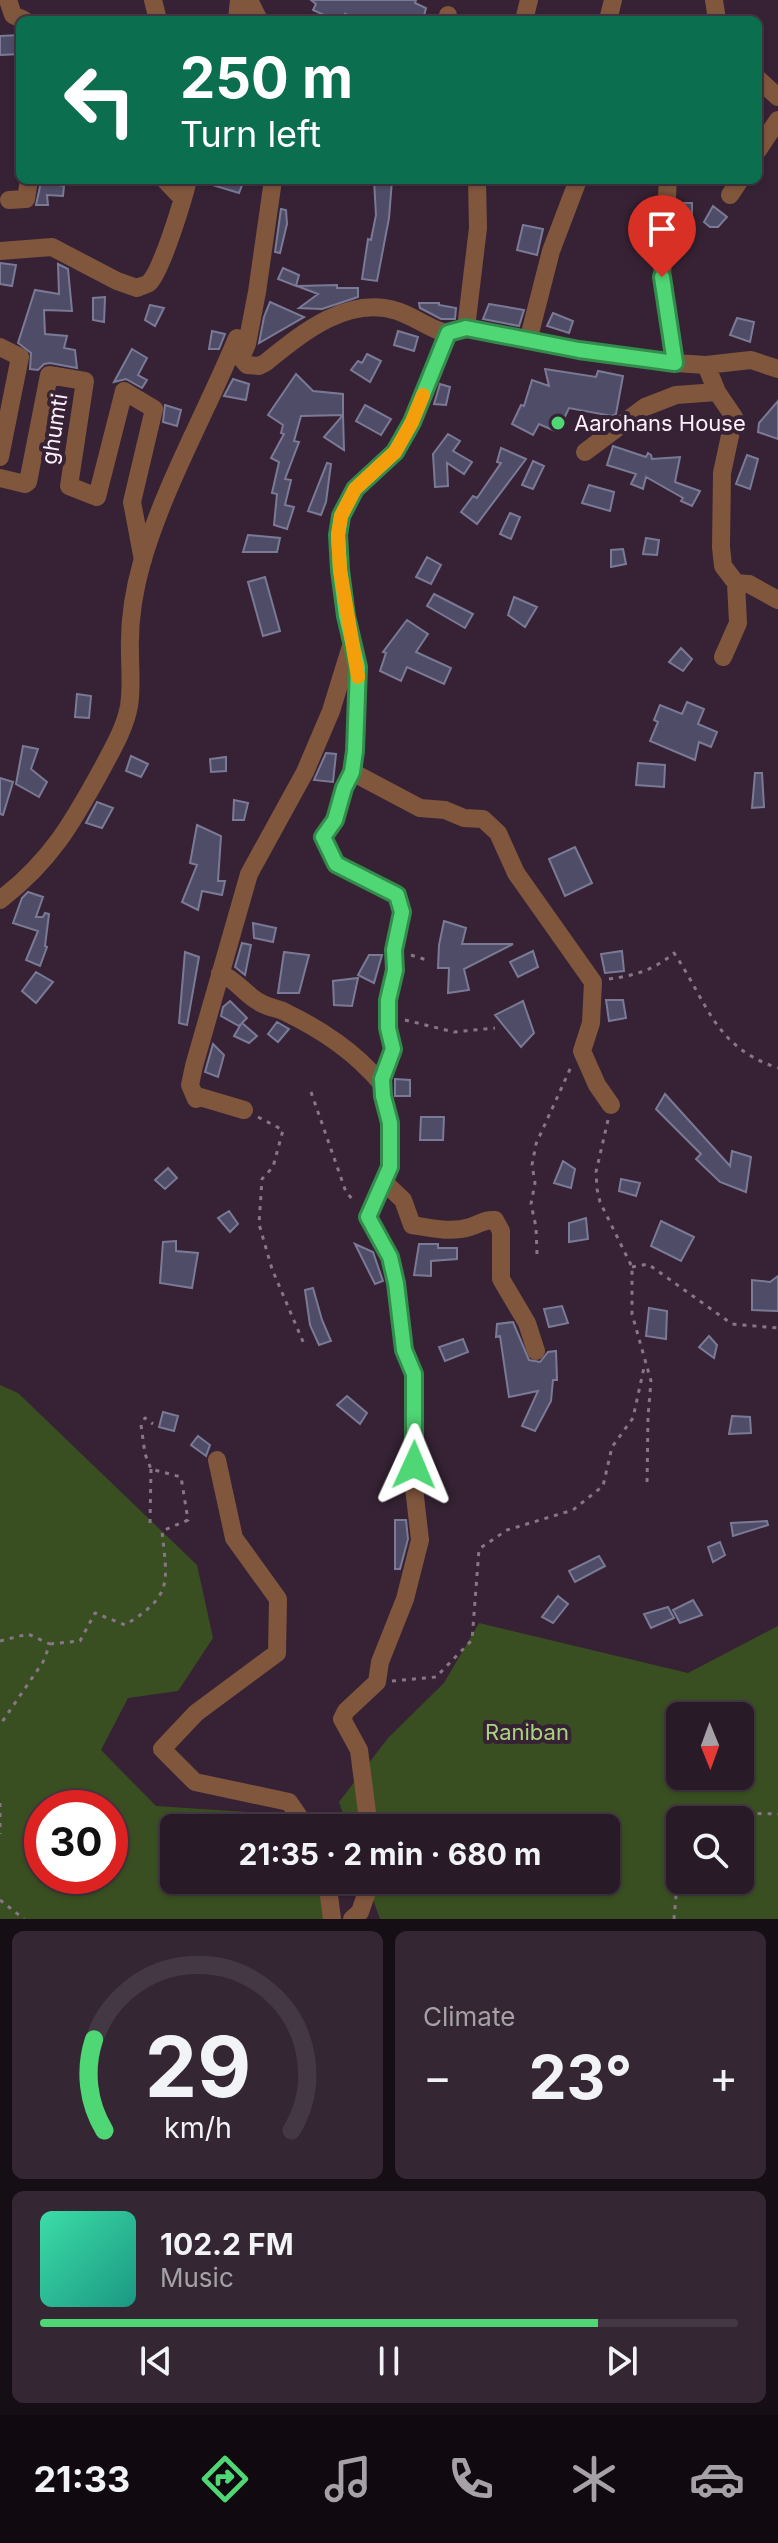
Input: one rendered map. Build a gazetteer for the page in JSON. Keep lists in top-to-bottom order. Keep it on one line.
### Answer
{"streets":{"street":["ghumti"]},"parks":["Raniban"],"places":["Aarohans House"],"north":"bottom","page":{"turn":["250 m","Turn left"],"limit":"30","trip":"21:35 · 2 min · 680 m","tile":"Climate","heat":["−","23°","+"],"song":["102.2 FM","Music"],"tabs":"21:33","gauge":["29","km/h"]}}
